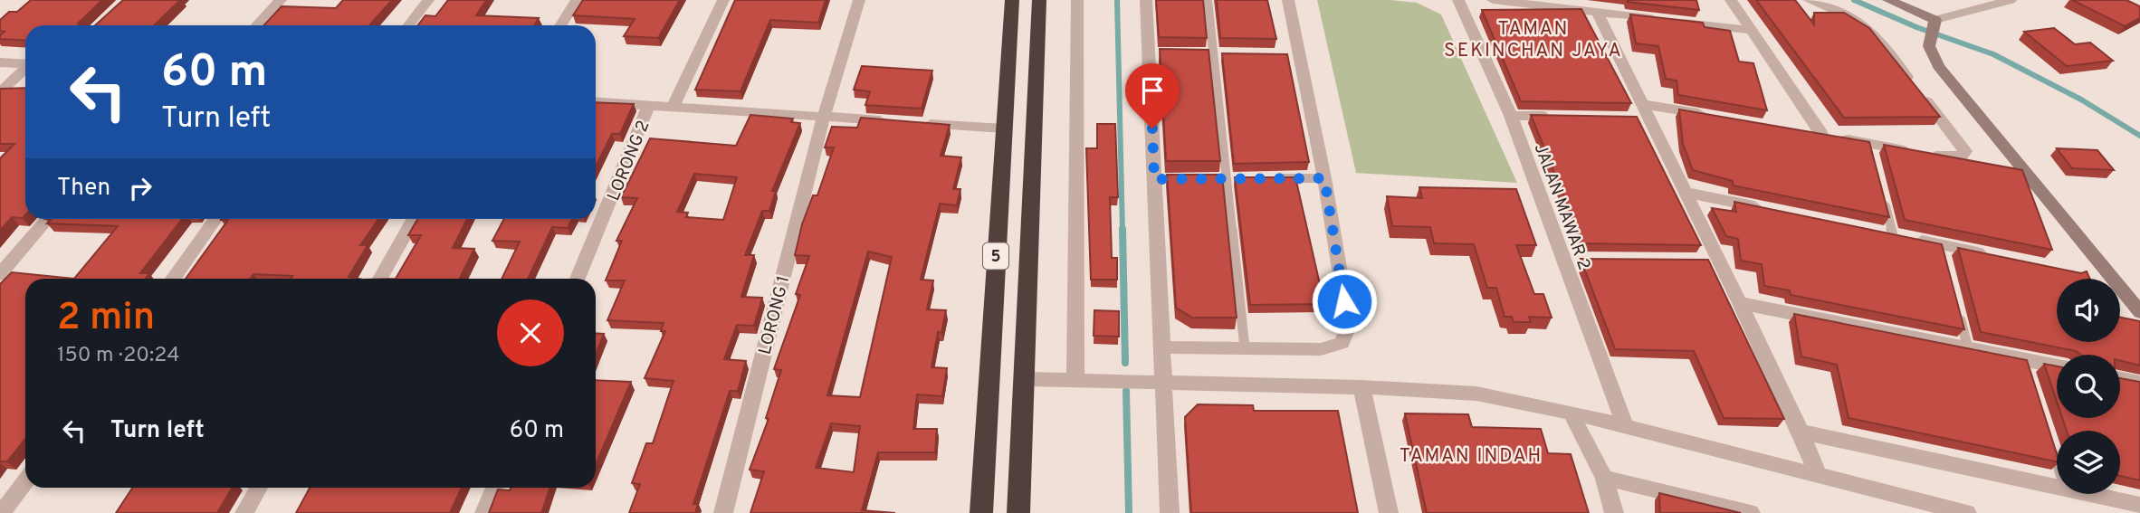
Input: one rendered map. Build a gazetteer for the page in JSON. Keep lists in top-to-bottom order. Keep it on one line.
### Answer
{"streets":{"highway":["5"],"street":["LORONG 2","JALAN MAWAR 2","LORONG 1"]},"districts":["TAMAN SEKINCHAN JAYA","TAMAN INDAH"],"page":{"turn":["60 m","Turn left"],"then":"Then","heading":["2 min","150 m · 20:24"],"list":[{"name":"Turn left","value":"60 m"}]}}
